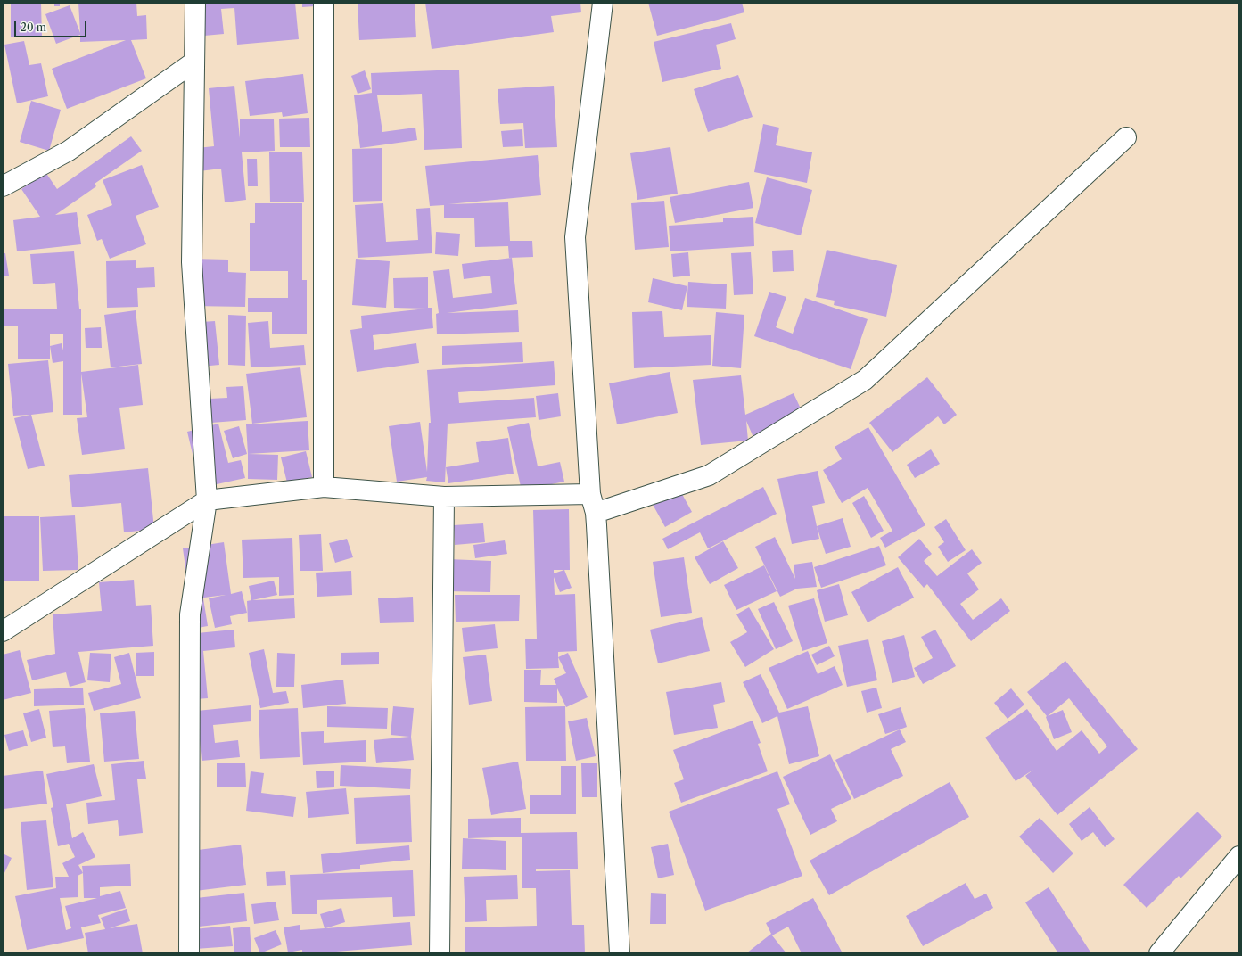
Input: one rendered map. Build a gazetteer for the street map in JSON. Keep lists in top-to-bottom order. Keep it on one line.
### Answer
{"scale_bar":"20 m"}
